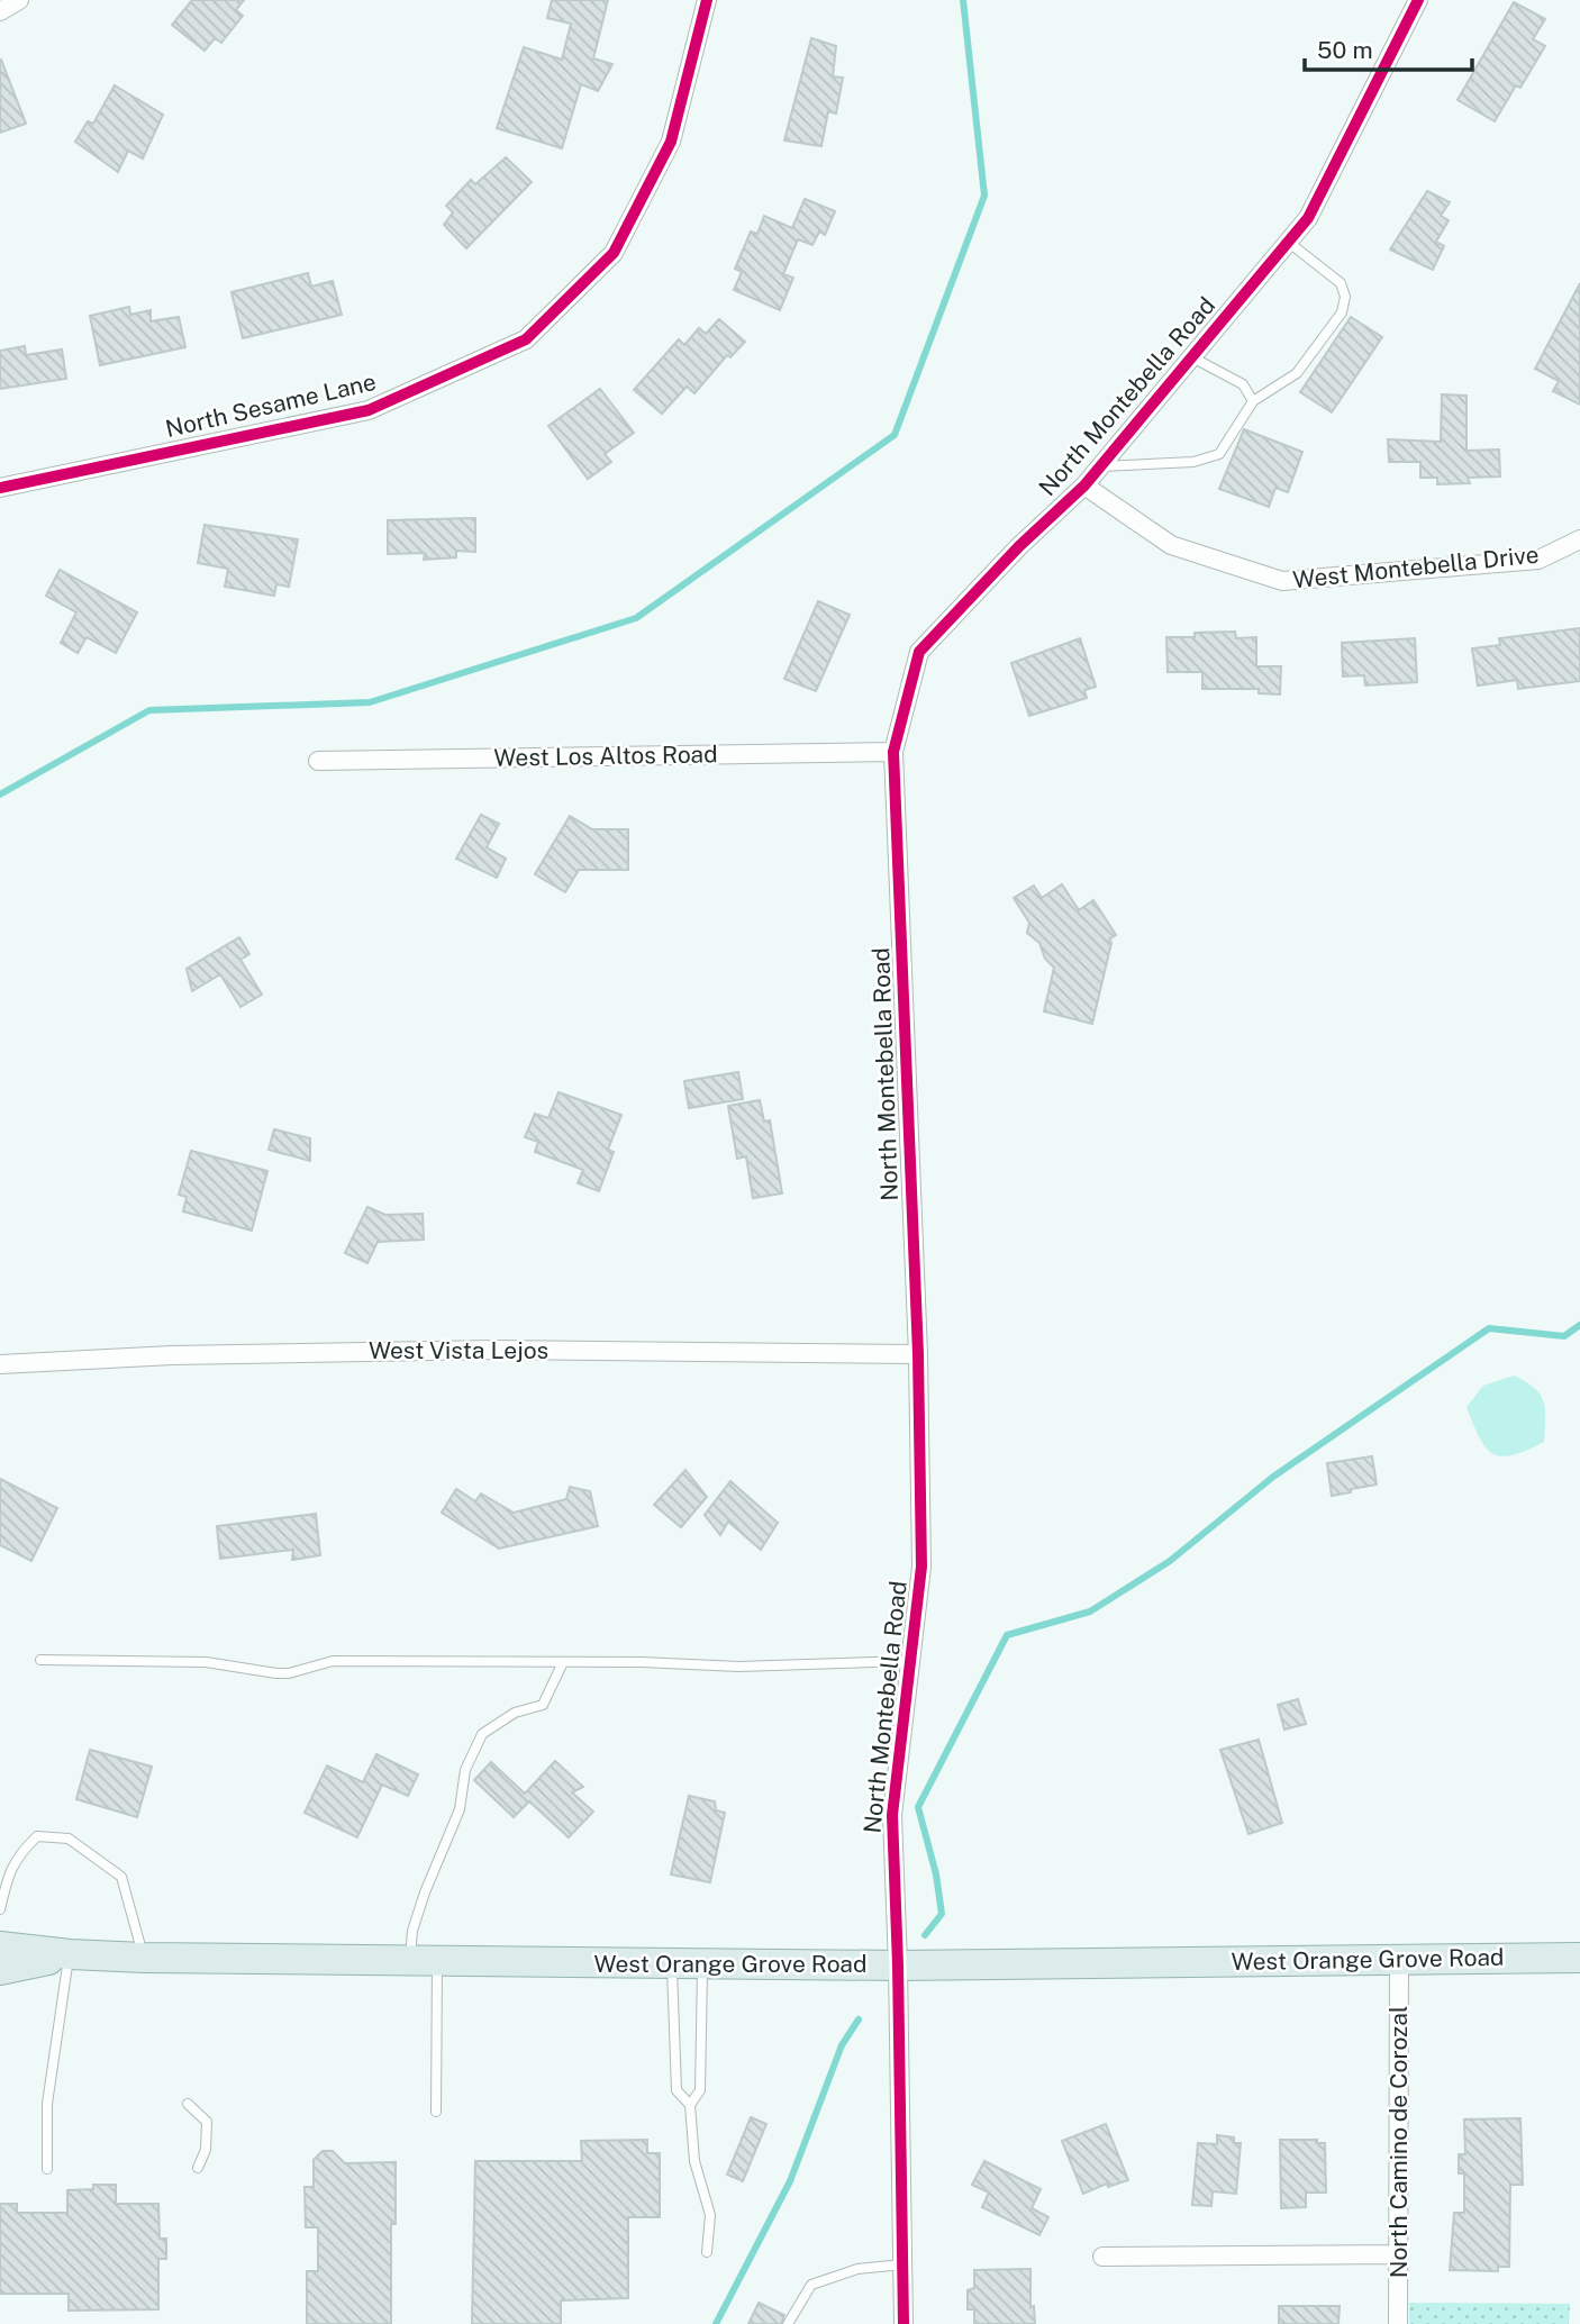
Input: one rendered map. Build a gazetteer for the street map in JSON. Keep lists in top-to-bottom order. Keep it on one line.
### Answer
{"streets":{"main road":["West Orange Grove Road"],"street":["North Montebella Road","North Sesame Lane","West Montebella Drive","West Los Altos Road","West Vista Lejos","North Camino de Corozal"]},"crossings":[["North Montebella Road","West Montebella Drive"],["North Montebella Road","West Los Altos Road"],["North Montebella Road","West Vista Lejos"],["North Montebella Road","West Orange Grove Road"],["West Orange Grove Road","North Camino de Corozal"]],"scale_bar":"50 m"}
